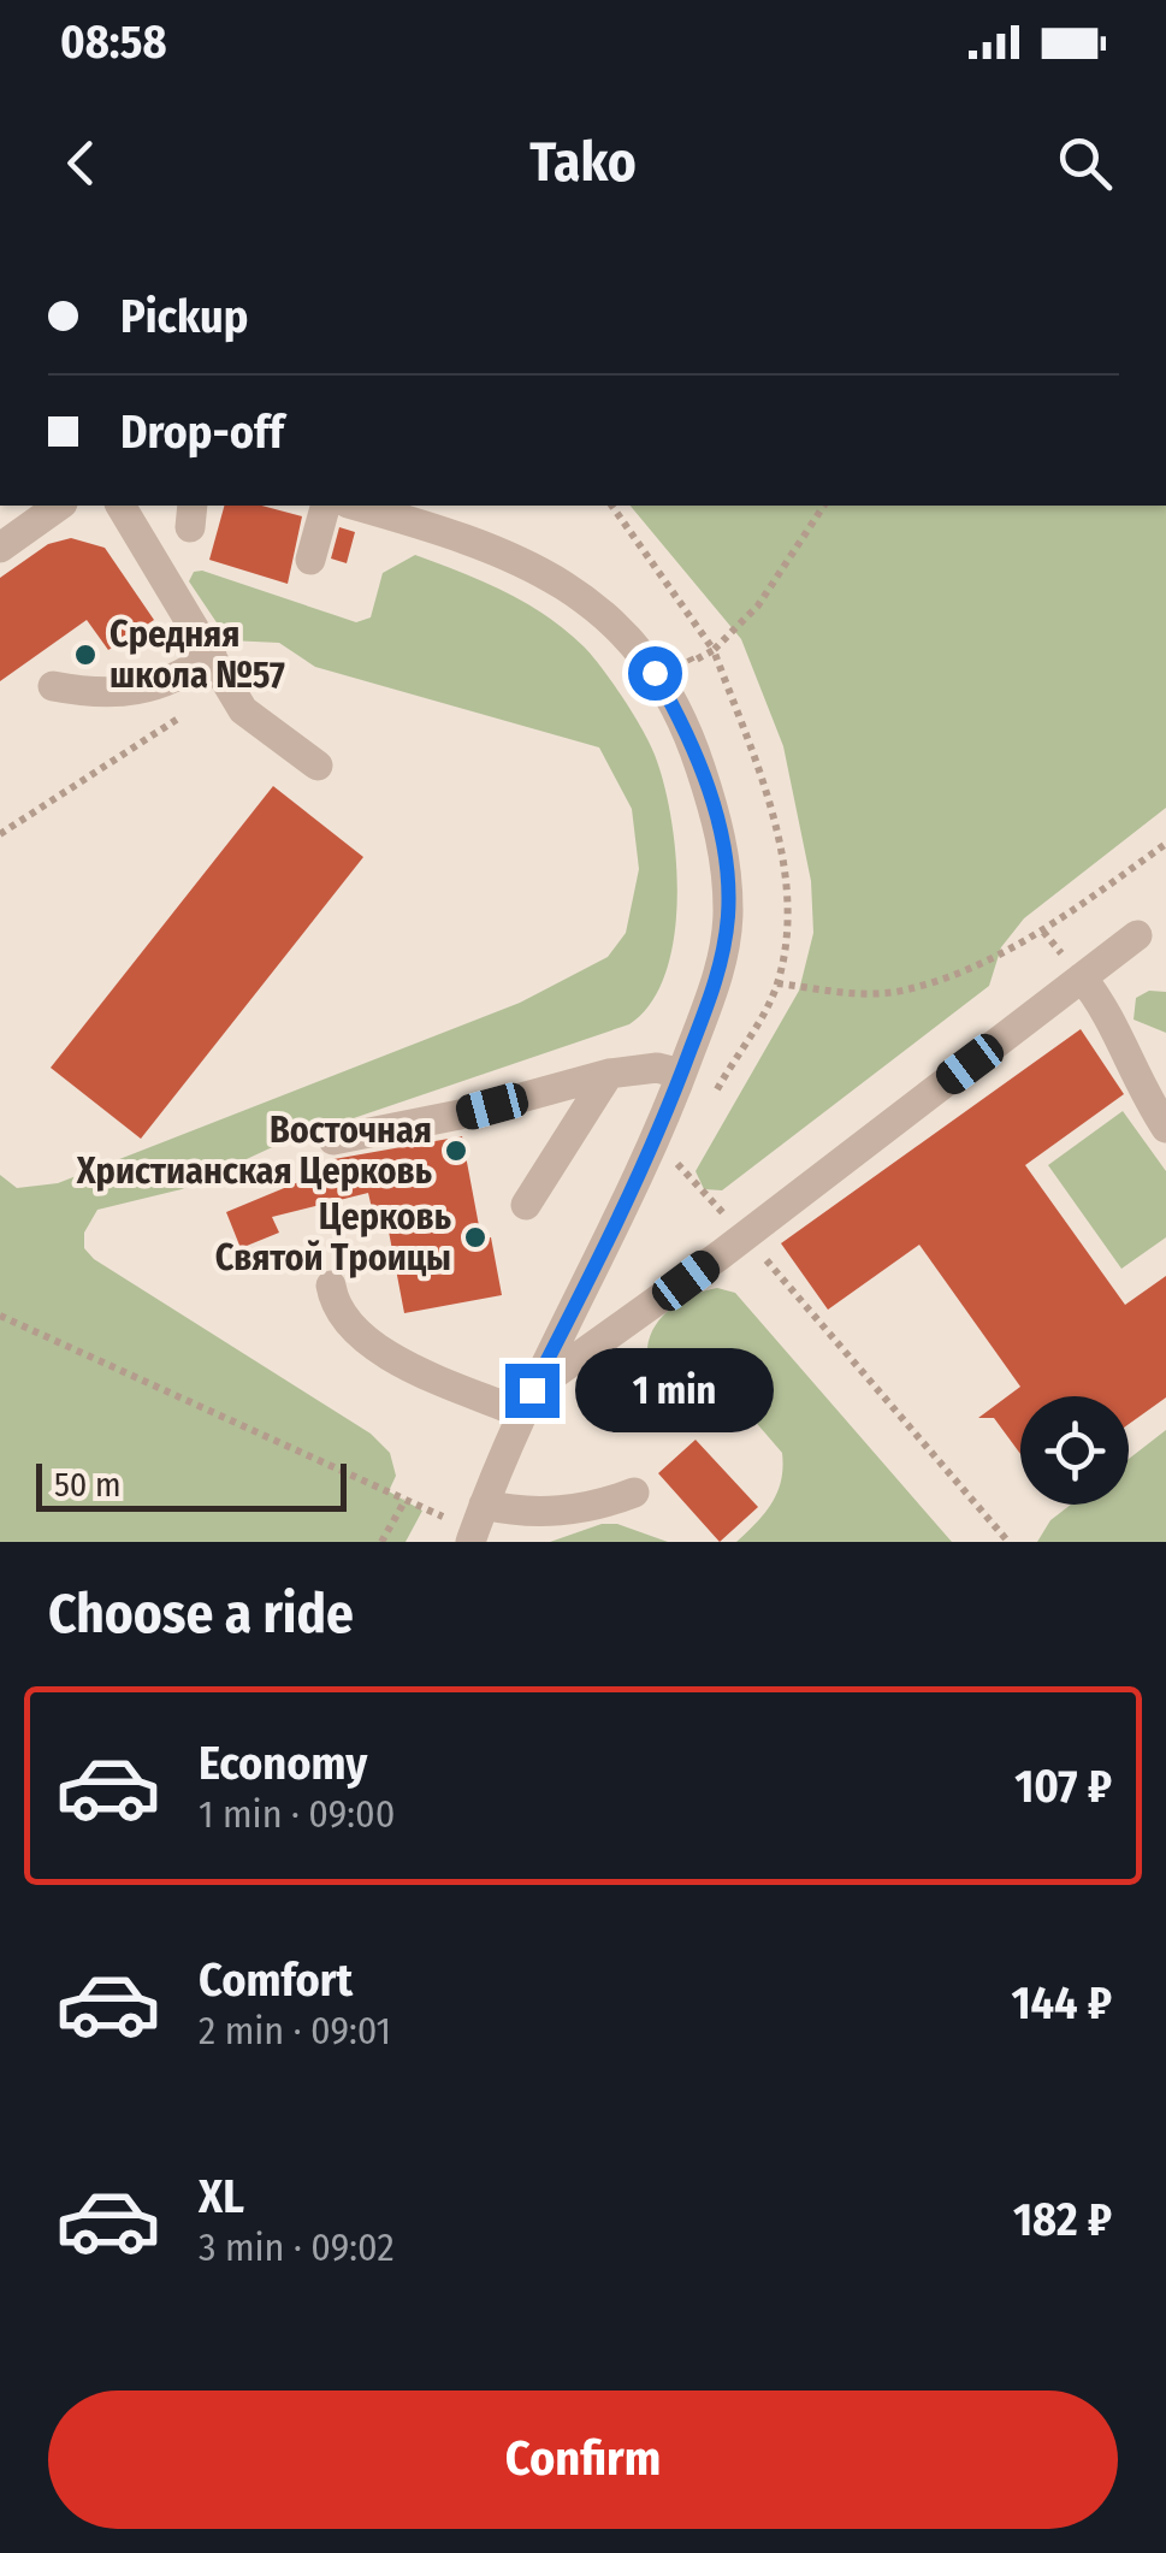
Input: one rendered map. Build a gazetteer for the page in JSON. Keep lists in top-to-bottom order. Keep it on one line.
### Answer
{"places":["Средняя школа №57","Восточная Христианская Церковь","Церковь Святой Троицы"],"scale_bar":"50 m","page":{"status":"08:58","header":"Tako","banner":["Pickup","Drop-off"],"bubble":"1 min","scale":"50 m","heading":"Choose a ride","list":[{"name":"Economy","note":"1 min · 09:00","value":"107 ₽"},{"name":"Comfort","note":"2 min · 09:01","value":"144 ₽"},{"name":"XL","note":"3 min · 09:02","value":"182 ₽"}],"buttons":"Confirm"}}
